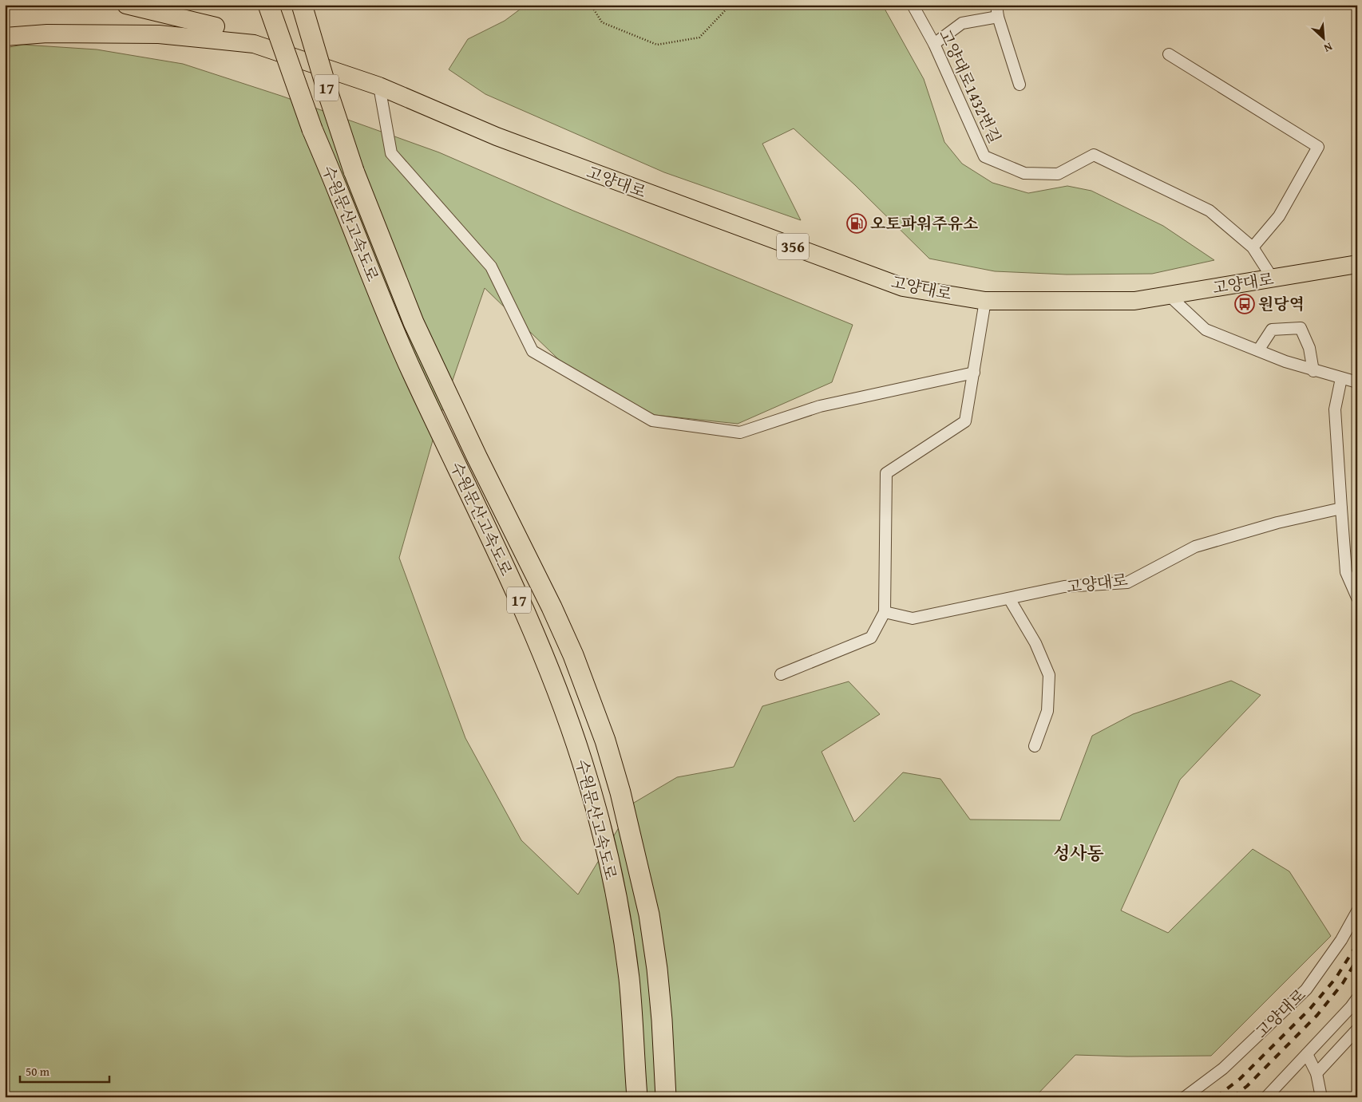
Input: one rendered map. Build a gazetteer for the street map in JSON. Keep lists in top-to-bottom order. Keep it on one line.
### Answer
{"streets":{"highway":["17","수원문산고속도로"],"main road":["고양대로","356"],"street":["고양대로1432번길"]},"crossings":[["고양대로1432번길","고양대로"]],"districts":["성사동"],"places":{"fuel station":["오토파워주유소"],"bus stop":["원당역"]},"scale_bar":"50 m","north":"bottom right"}
